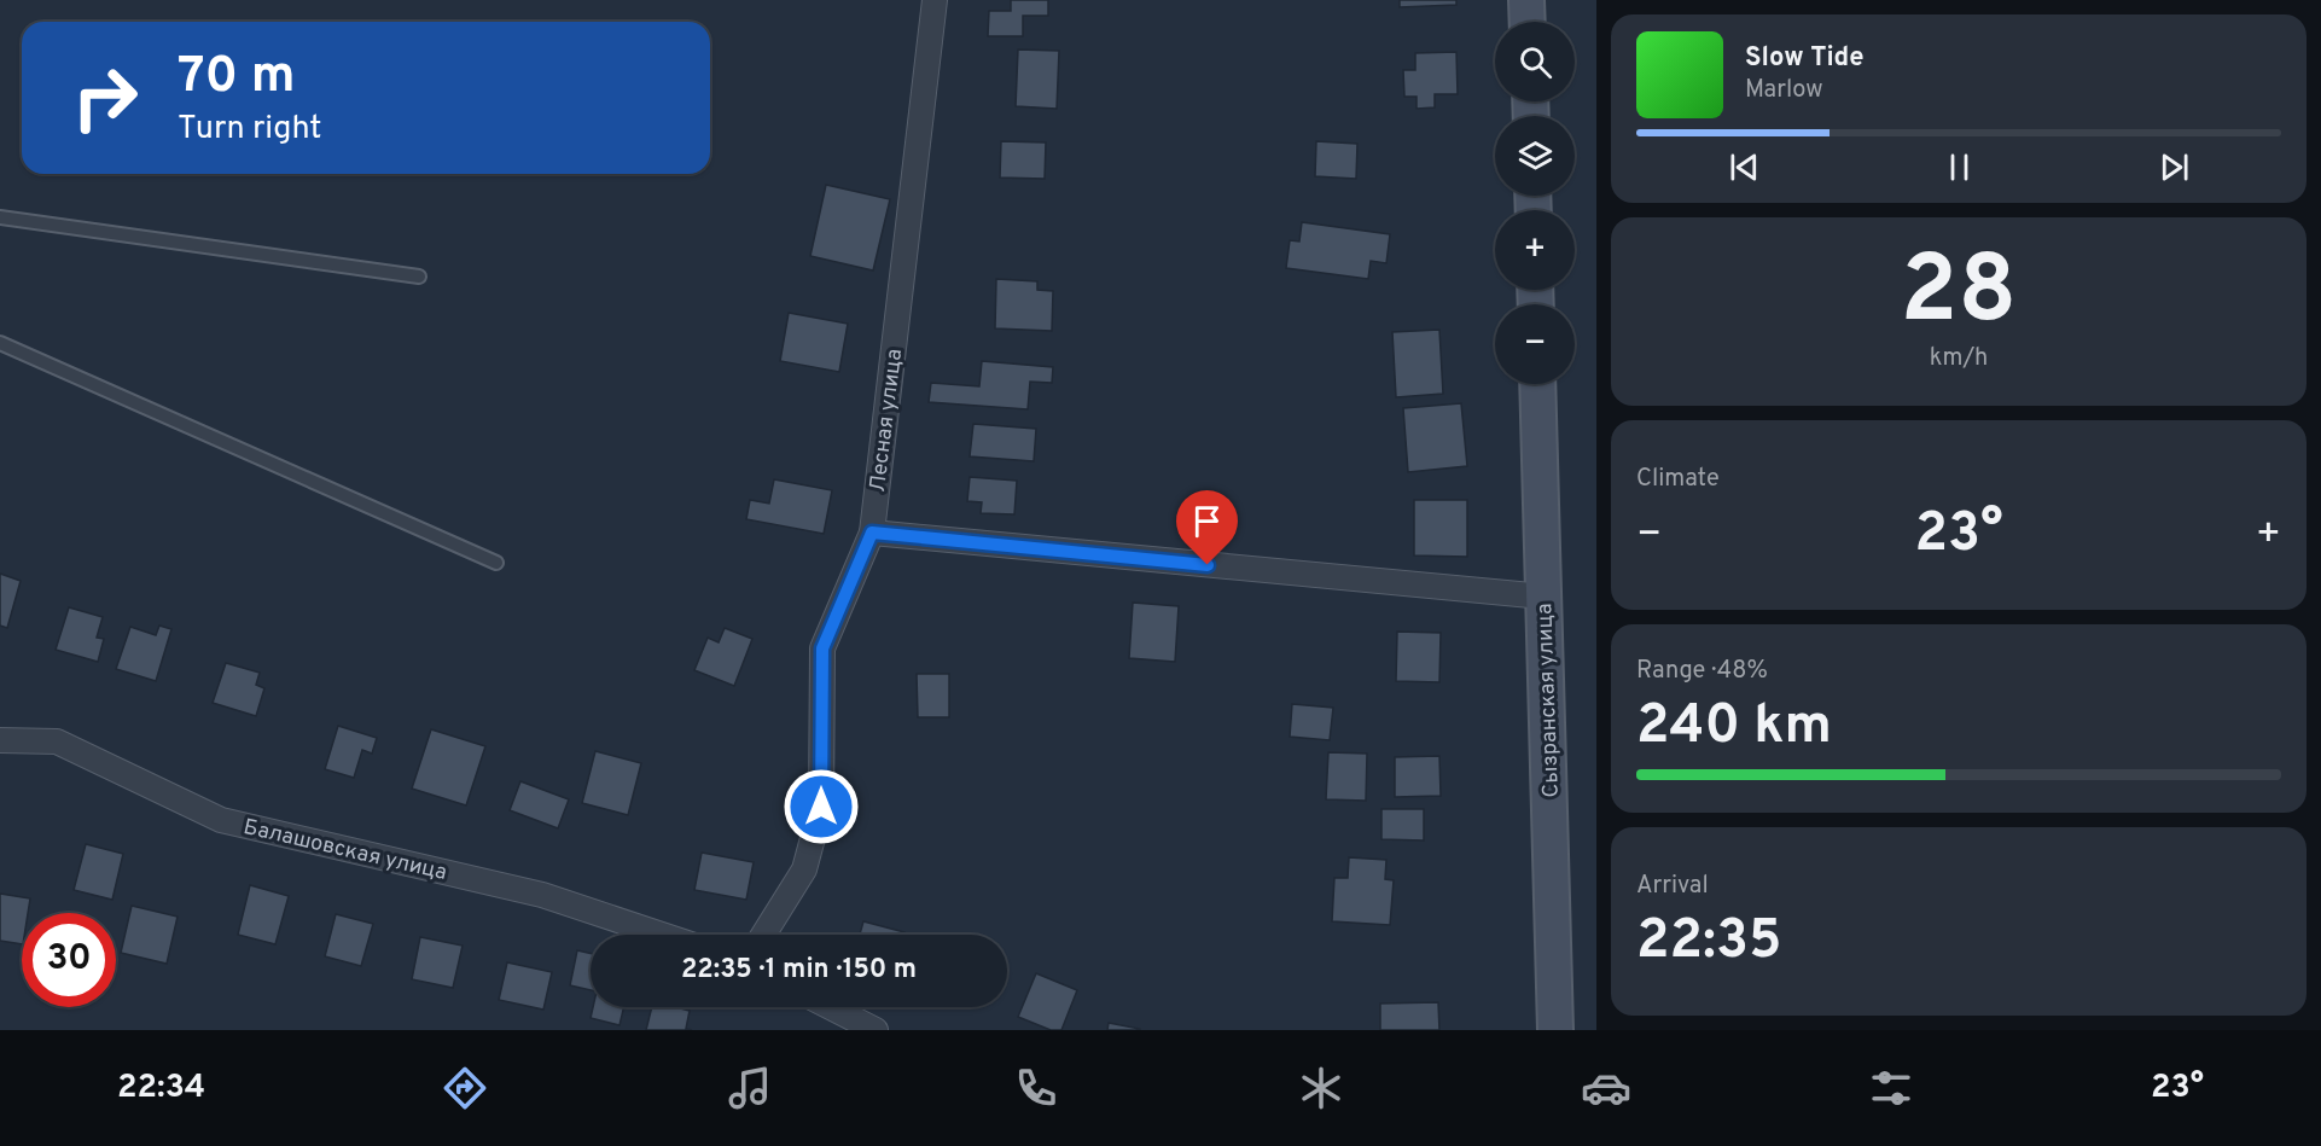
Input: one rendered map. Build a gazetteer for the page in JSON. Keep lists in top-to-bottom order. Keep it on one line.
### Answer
{"streets":{"street":["Лесная улица","Сызранская улица","Балашовская улица"]},"page":{"map_buttons":["+","−"],"turn":["70 m","Turn right"],"song":["Slow Tide","Marlow"],"tile":[["28","km/h"],"Climate",["Range · 48%","240 km"],["Arrival","22:35"]],"heat":["−","23°","+"],"limit":"30","trip":"22:35 · 1 min · 150 m","tabs":["22:34","23°"]}}
